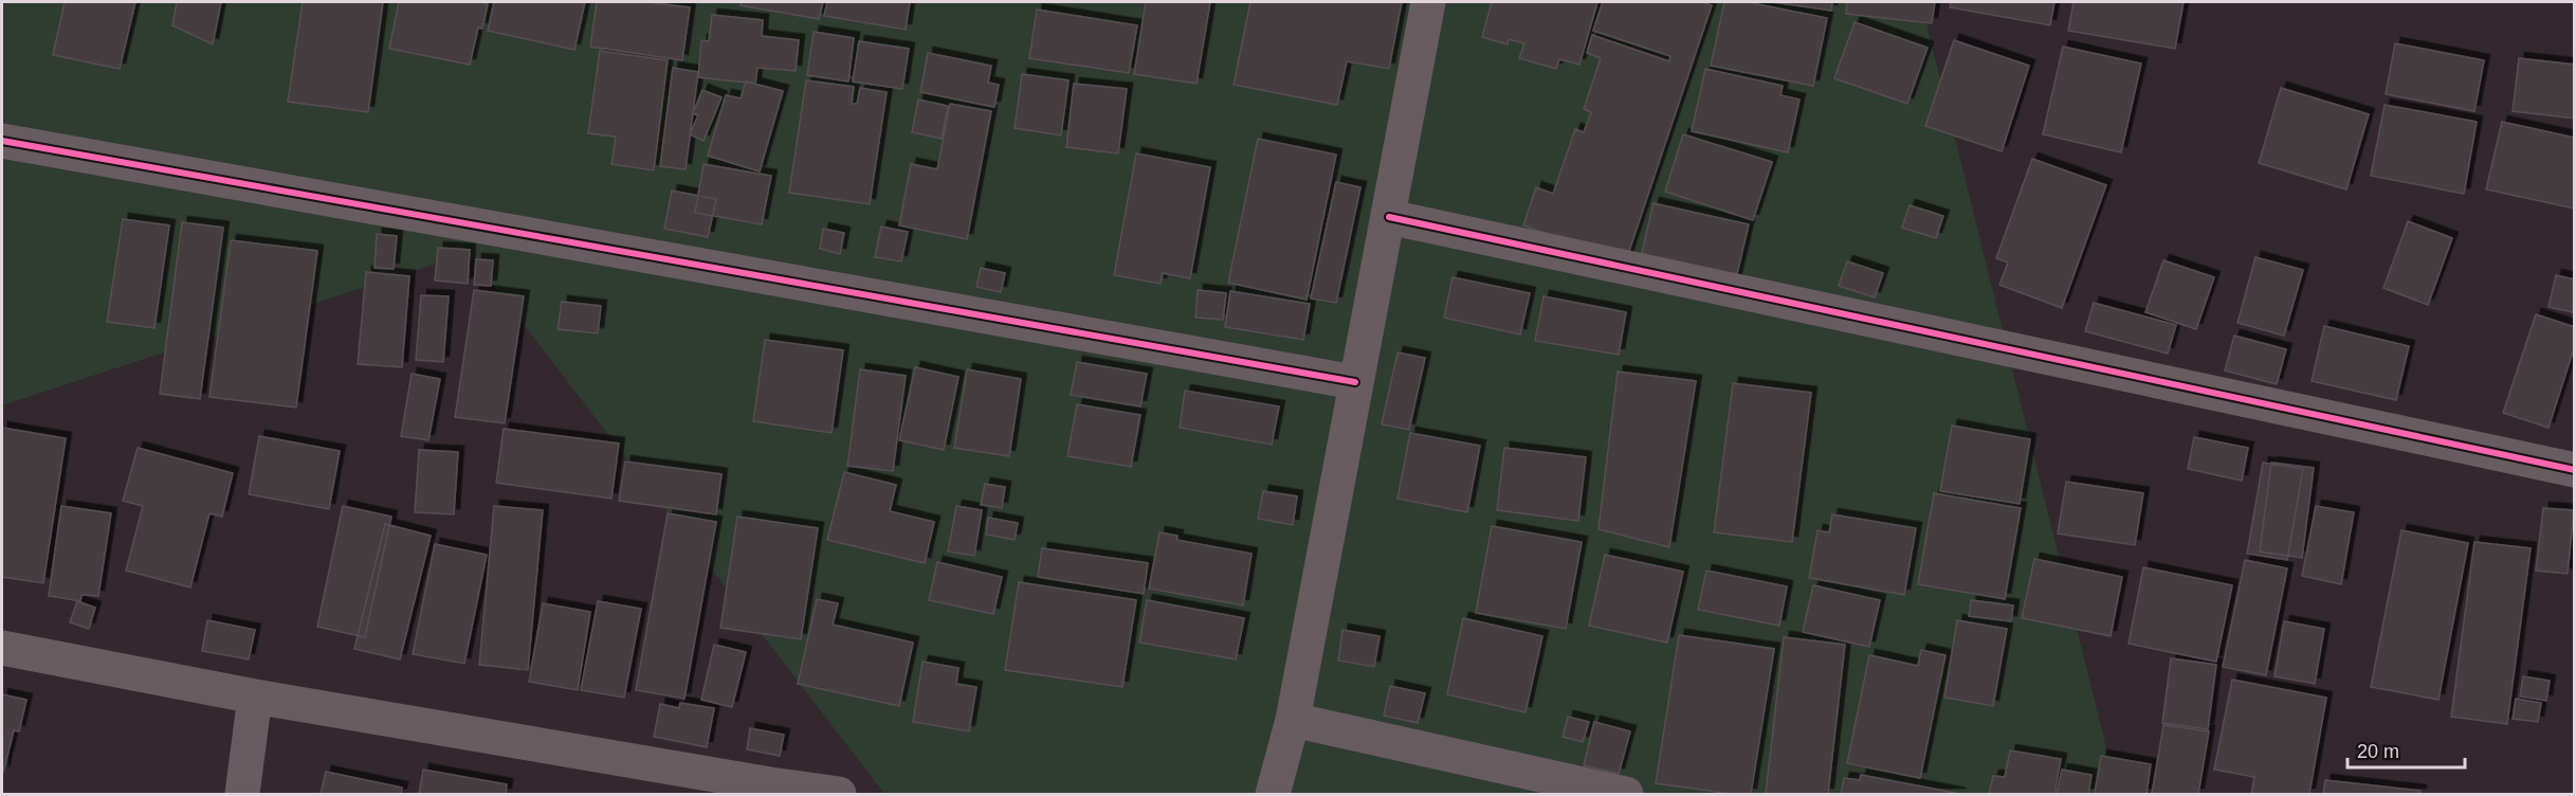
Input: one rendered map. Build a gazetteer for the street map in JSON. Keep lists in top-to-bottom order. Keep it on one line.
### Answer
{"scale_bar":"20 m"}
